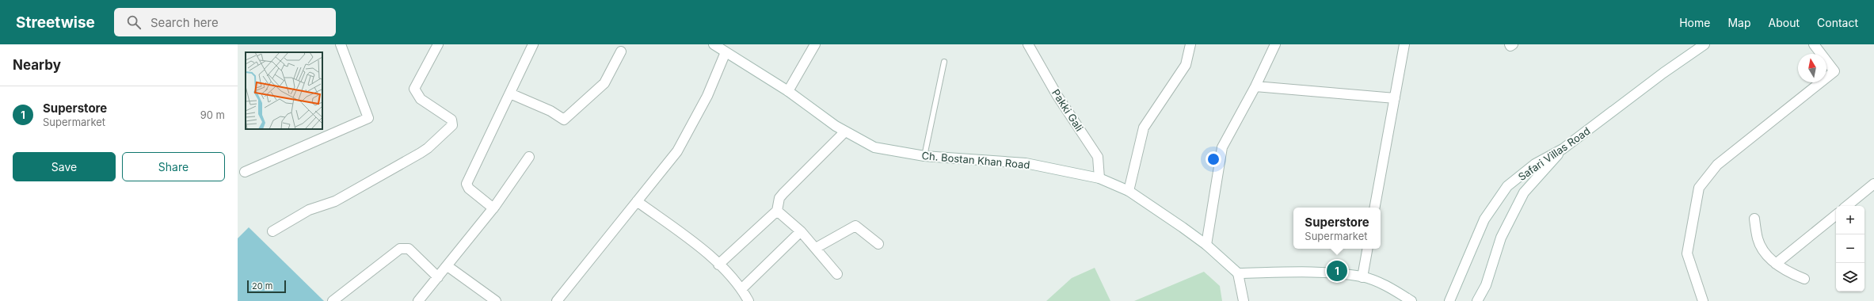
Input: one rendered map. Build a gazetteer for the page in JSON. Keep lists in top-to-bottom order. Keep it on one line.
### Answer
{"streets":{"street":["Pakki Gali","Safari Villas Road","Ch. Bostan Khan Road"]},"crossings":[["Pakki Gali","Ch. Bostan Khan Road"]],"scale_bar":"20 m","north":"top","page":{"header":"Streetwise","search":"Search here","nav":["Home","Map","About","Contact"],"heading":"Nearby","list":[{"mark":"1","name":"Superstore","note":"Supermarket","value":"90 m"}],"buttons":["Save","Share"],"map_buttons":["+","−"],"popup":["Superstore","Supermarket"],"pins":"1","scale":"20 m"}}
